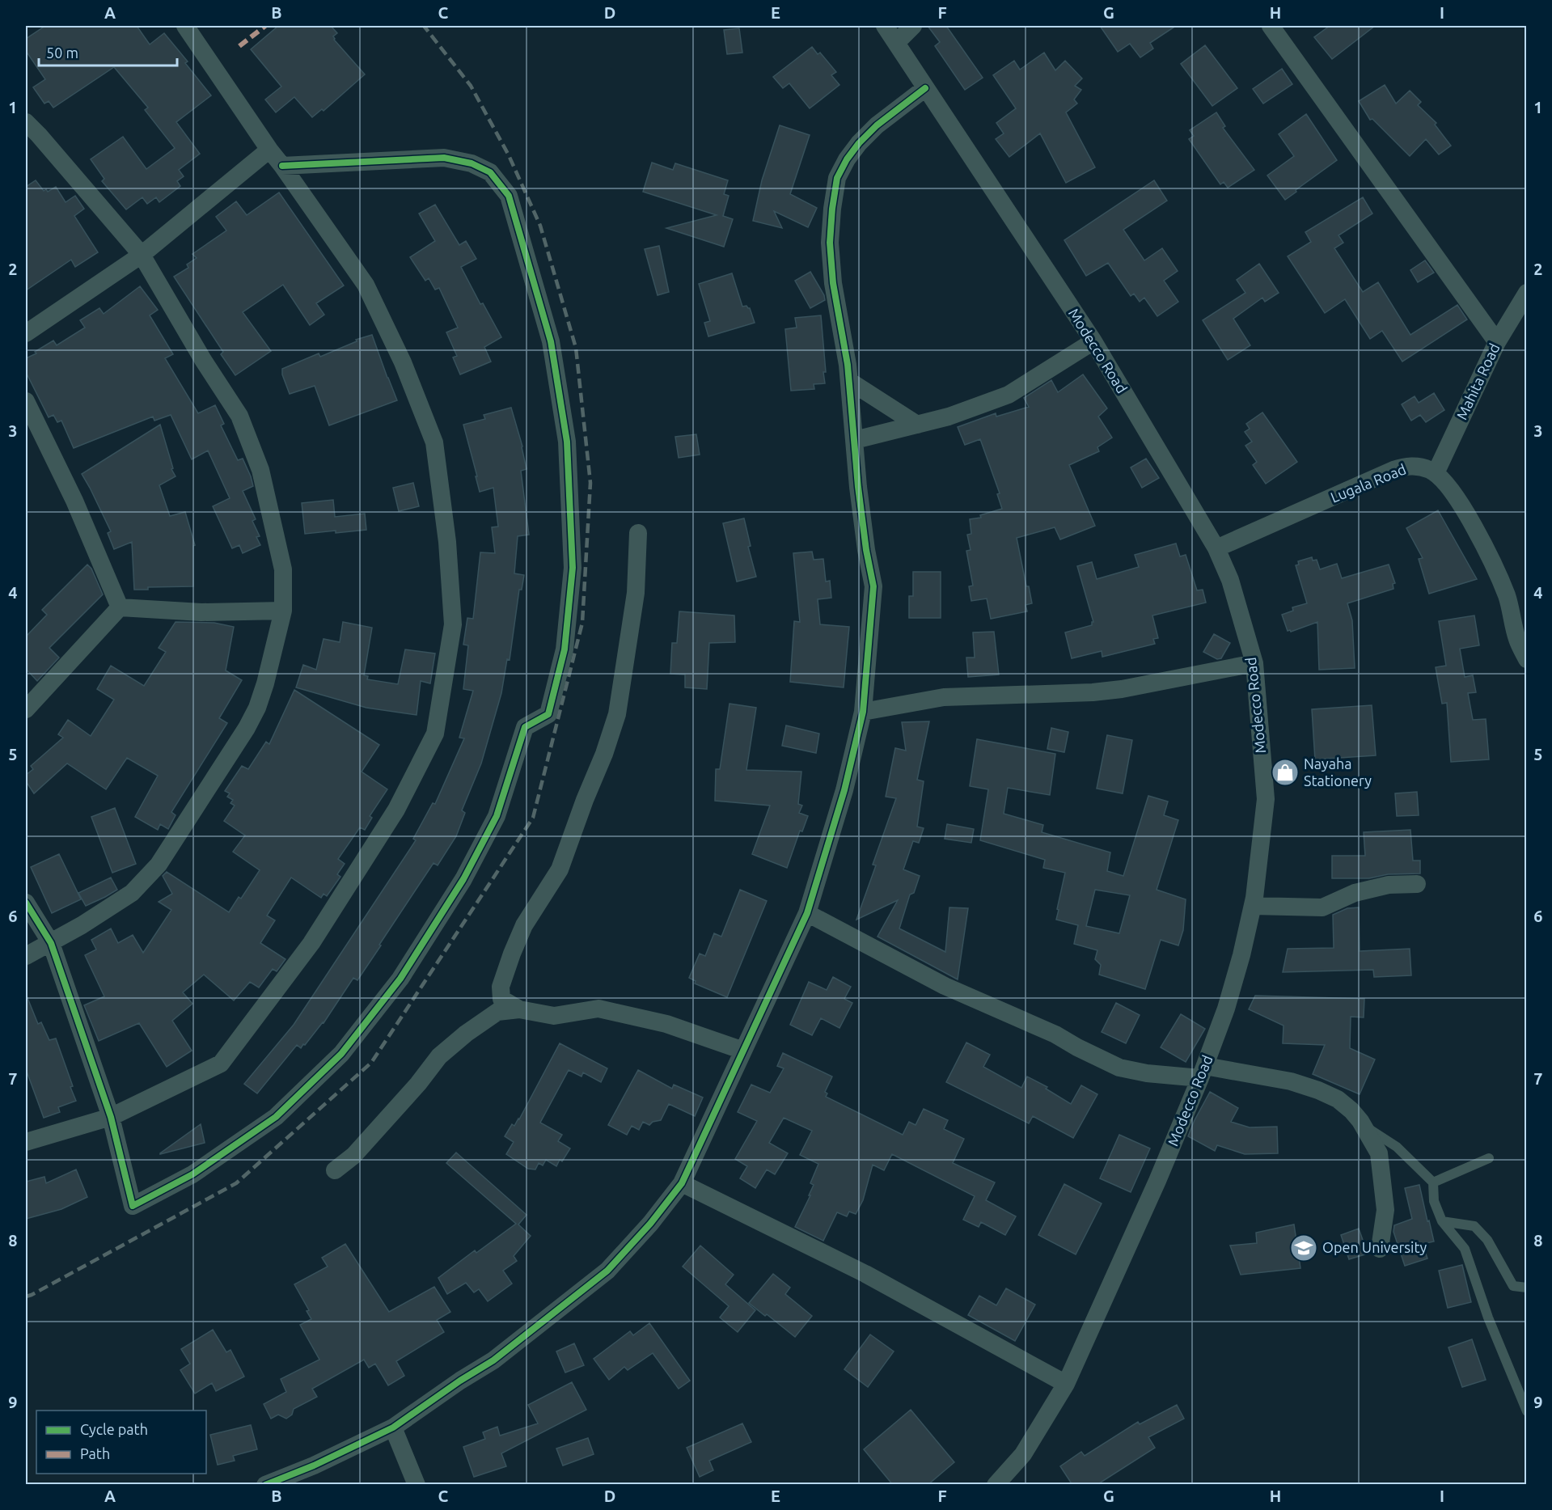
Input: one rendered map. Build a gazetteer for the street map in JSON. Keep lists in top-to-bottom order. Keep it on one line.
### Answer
{"streets":{"street":["Modecco Road","Mahita Road","Lugala Road"]},"crossings":[["Modecco Road","Lugala Road"],["Mahita Road","Lugala Road"]],"places":{"shop":["Nayaha Stationery"],"school or university":["Open University"]},"legend":["Cycle path","Path"],"scale_bar":"50 m","grid":{"columns":["A","B","C","D","E","F","G","H","I"],"rows":["1","2","3","4","5","6","7","8","9"]}}
